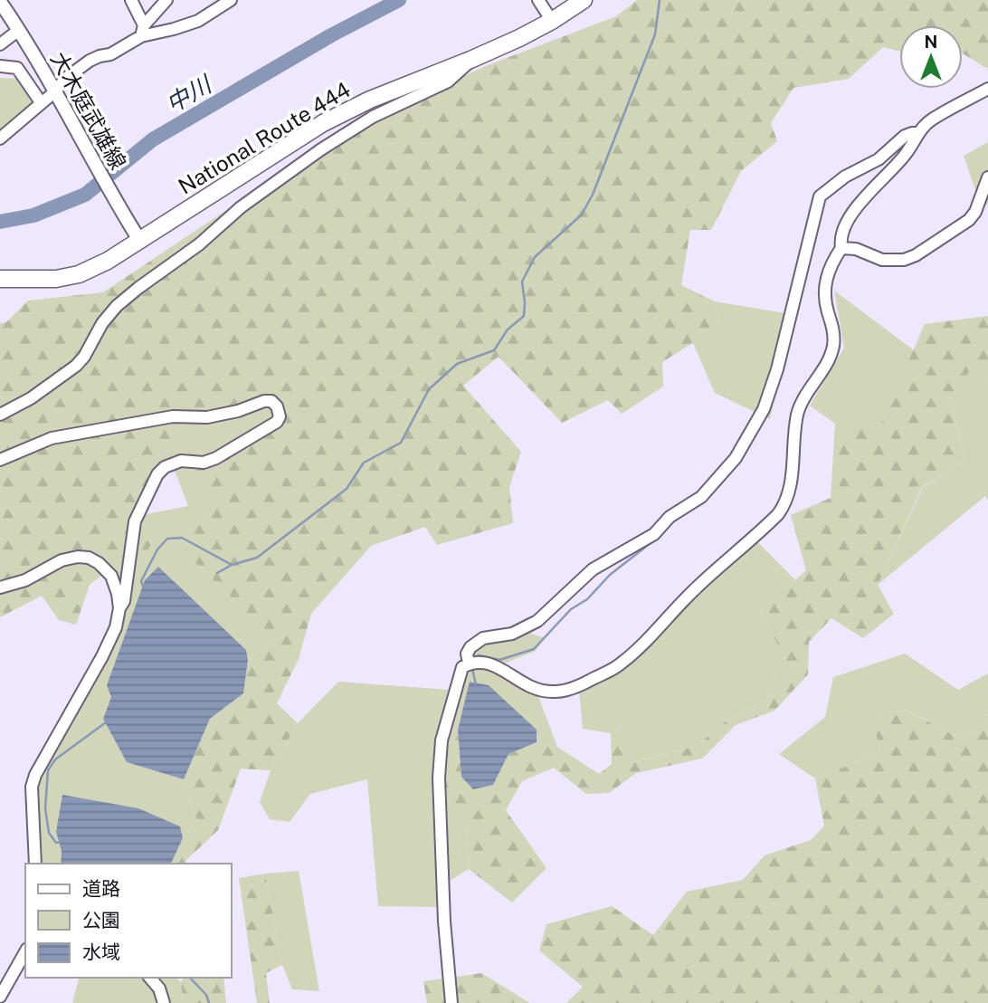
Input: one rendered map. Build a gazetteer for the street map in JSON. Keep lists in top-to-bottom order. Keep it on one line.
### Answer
{"streets":{"highway":["National Route 444"],"main road":["大木庭武雄線"]},"crossings":[["大木庭武雄線","National Route 444"]],"water":["中川"],"legend":["道路","公園","水域"],"north":"top"}
